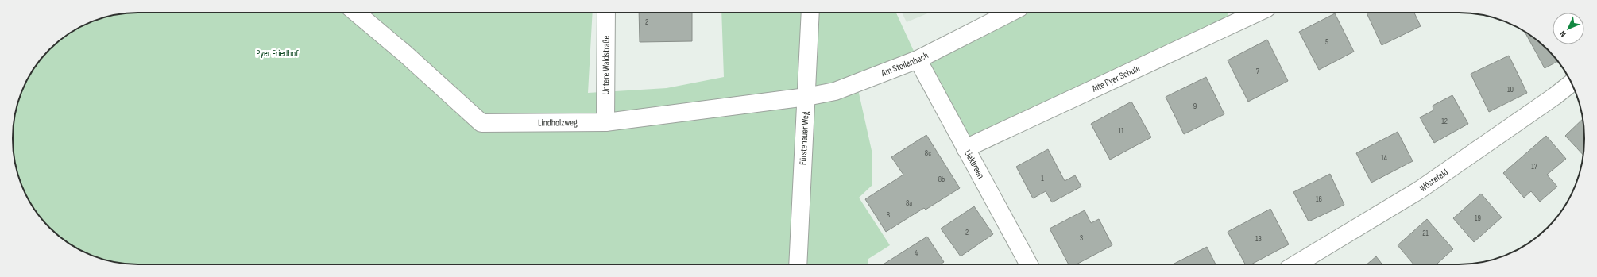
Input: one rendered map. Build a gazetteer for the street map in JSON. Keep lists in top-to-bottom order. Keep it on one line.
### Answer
{"streets":{"street":["Am Stollenbach","Untere Waldstraße","Alte Pyer Schule","Lindholzweg","Fürstenauer Weg","Liekbreen","Wöstefeld"]},"crossings":[["Am Stollenbach","Lindholzweg"],["Am Stollenbach","Fürstenauer Weg"],["Am Stollenbach","Liekbreen"],["Untere Waldstraße","Lindholzweg"],["Alte Pyer Schule","Liekbreen"],["Lindholzweg","Fürstenauer Weg"]],"parks":["Pyer Friedhof"],"house_numbers":["2","5","7","10","9","12","11","8c","14","17","1","8b","16","8a","8","19","2","21","3","18","4"],"north":"bottom left"}
